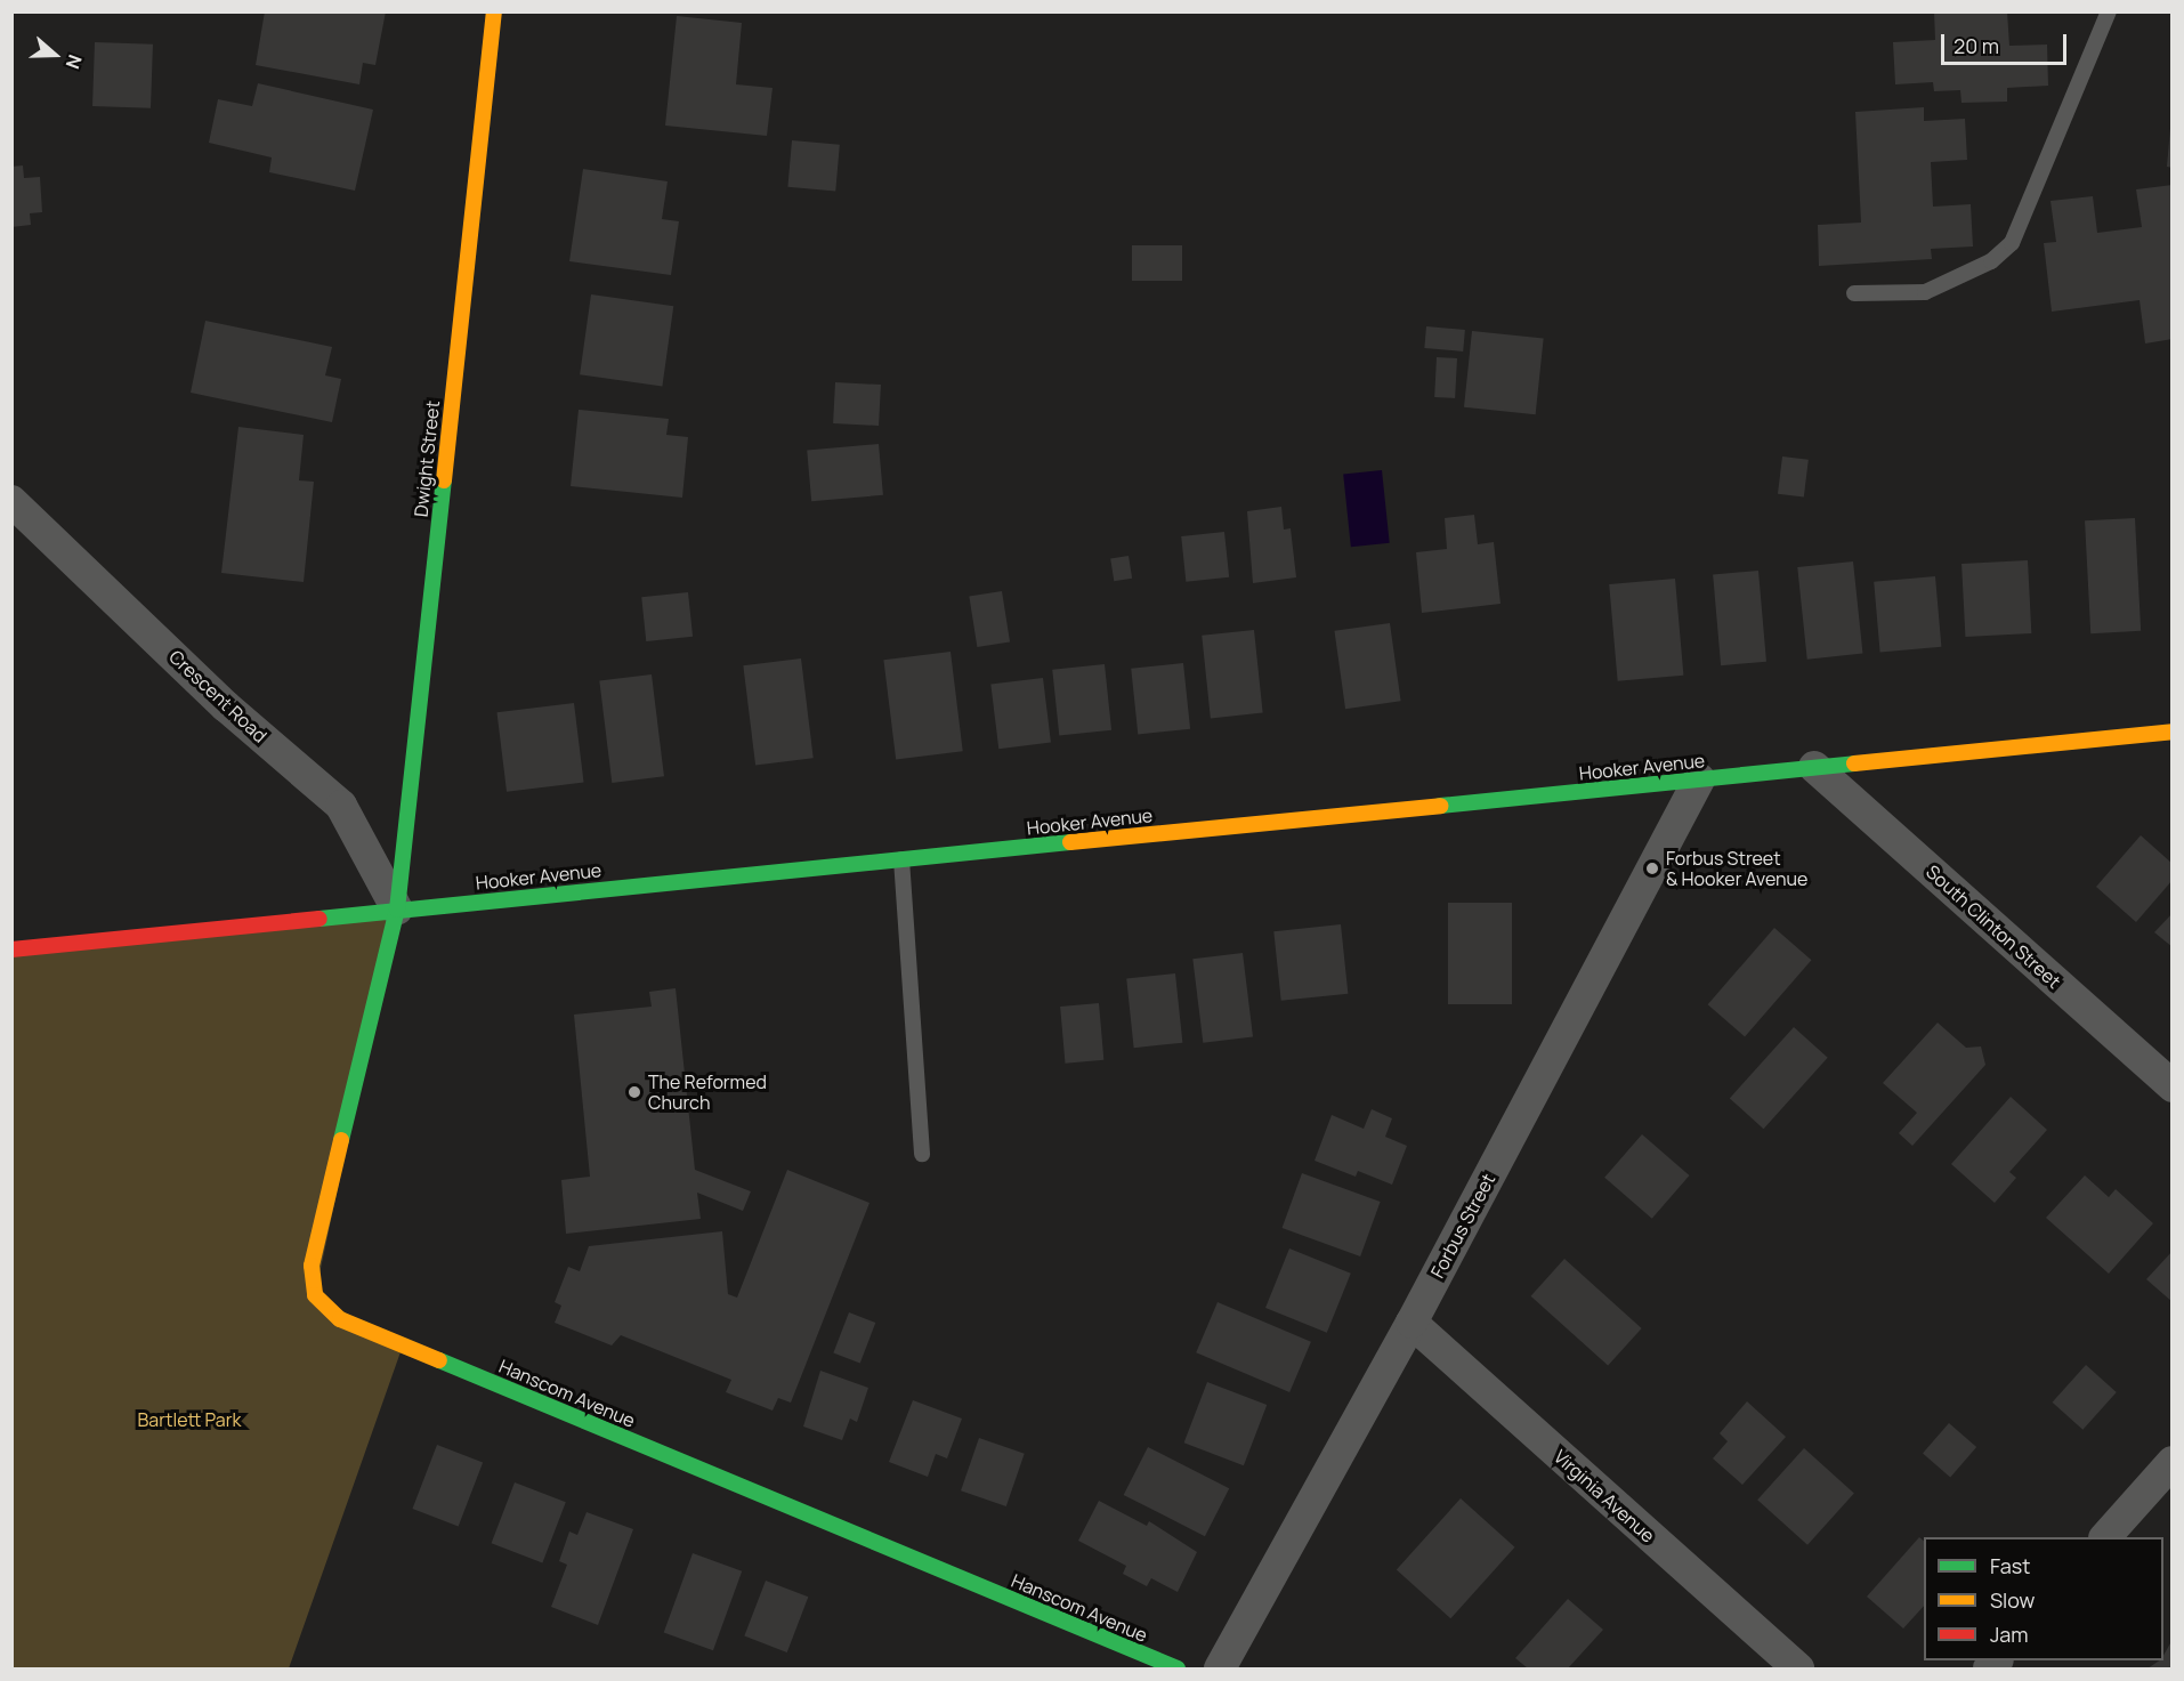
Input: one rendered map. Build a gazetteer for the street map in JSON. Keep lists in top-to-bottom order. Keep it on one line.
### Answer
{"streets":{"street":["Dwight Street","Crescent Road","Hooker Avenue","South Clinton Street","Forbus Street","Hanscom Avenue","Virginia Avenue"]},"crossings":[["Dwight Street","Crescent Road"],["Dwight Street","Hooker Avenue"],["Dwight Street","Hanscom Avenue"],["Crescent Road","Hooker Avenue"],["Crescent Road","Hanscom Avenue"],["Hooker Avenue","South Clinton Street"],["Hooker Avenue","Forbus Street"],["Hooker Avenue","Hanscom Avenue"],["Forbus Street","Virginia Avenue"]],"parks":["Bartlett Park"],"places":["Forbus Street & Hooker Avenue","The Reformed Church"],"legend":["Fast","Slow","Jam"],"scale_bar":"20 m","north":"right"}
